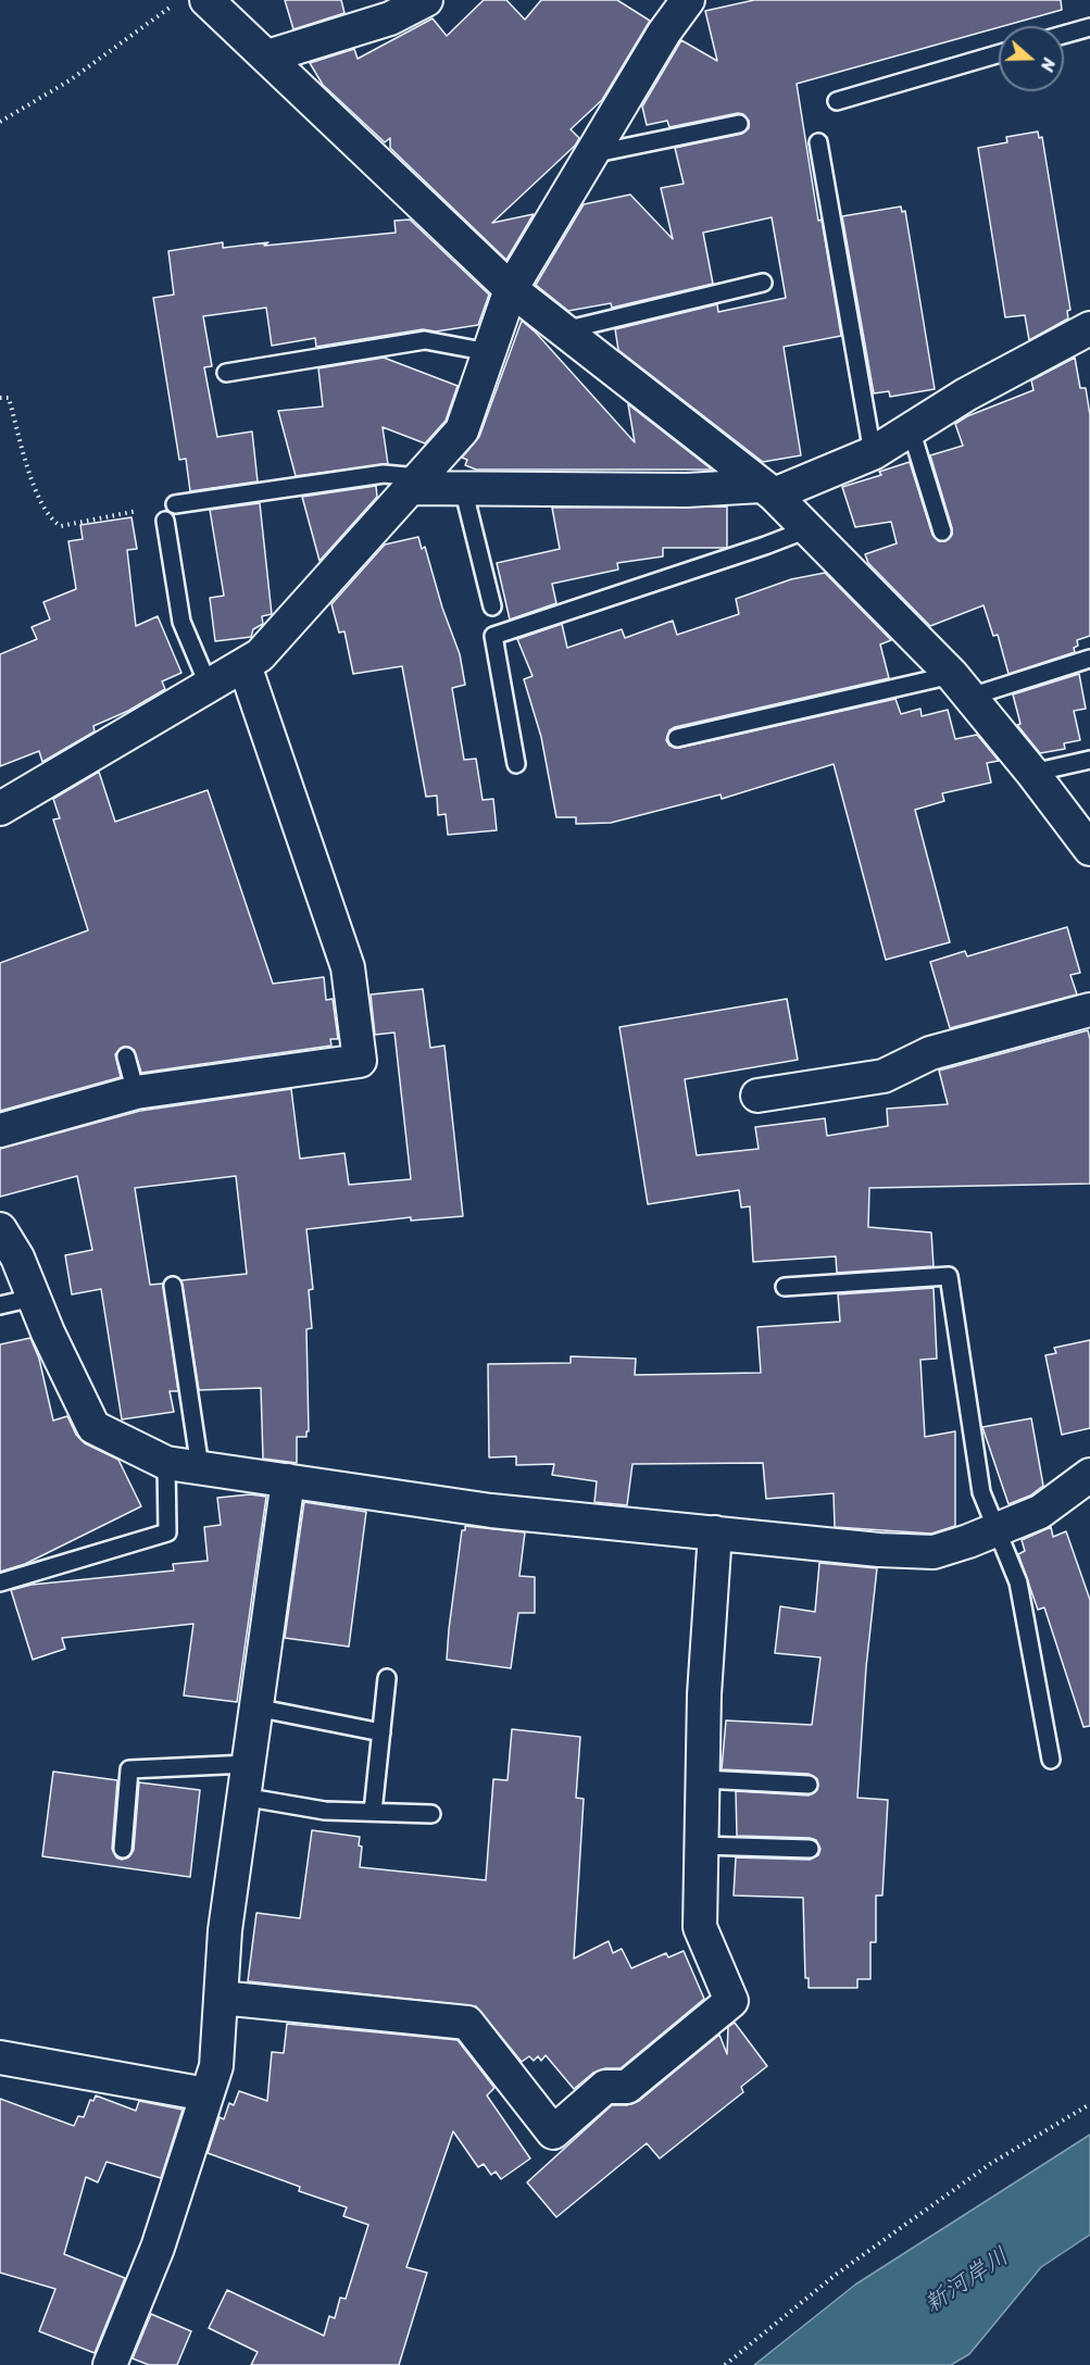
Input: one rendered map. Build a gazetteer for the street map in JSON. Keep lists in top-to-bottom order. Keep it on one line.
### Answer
{"water":["新河岸川"],"north":"right"}
